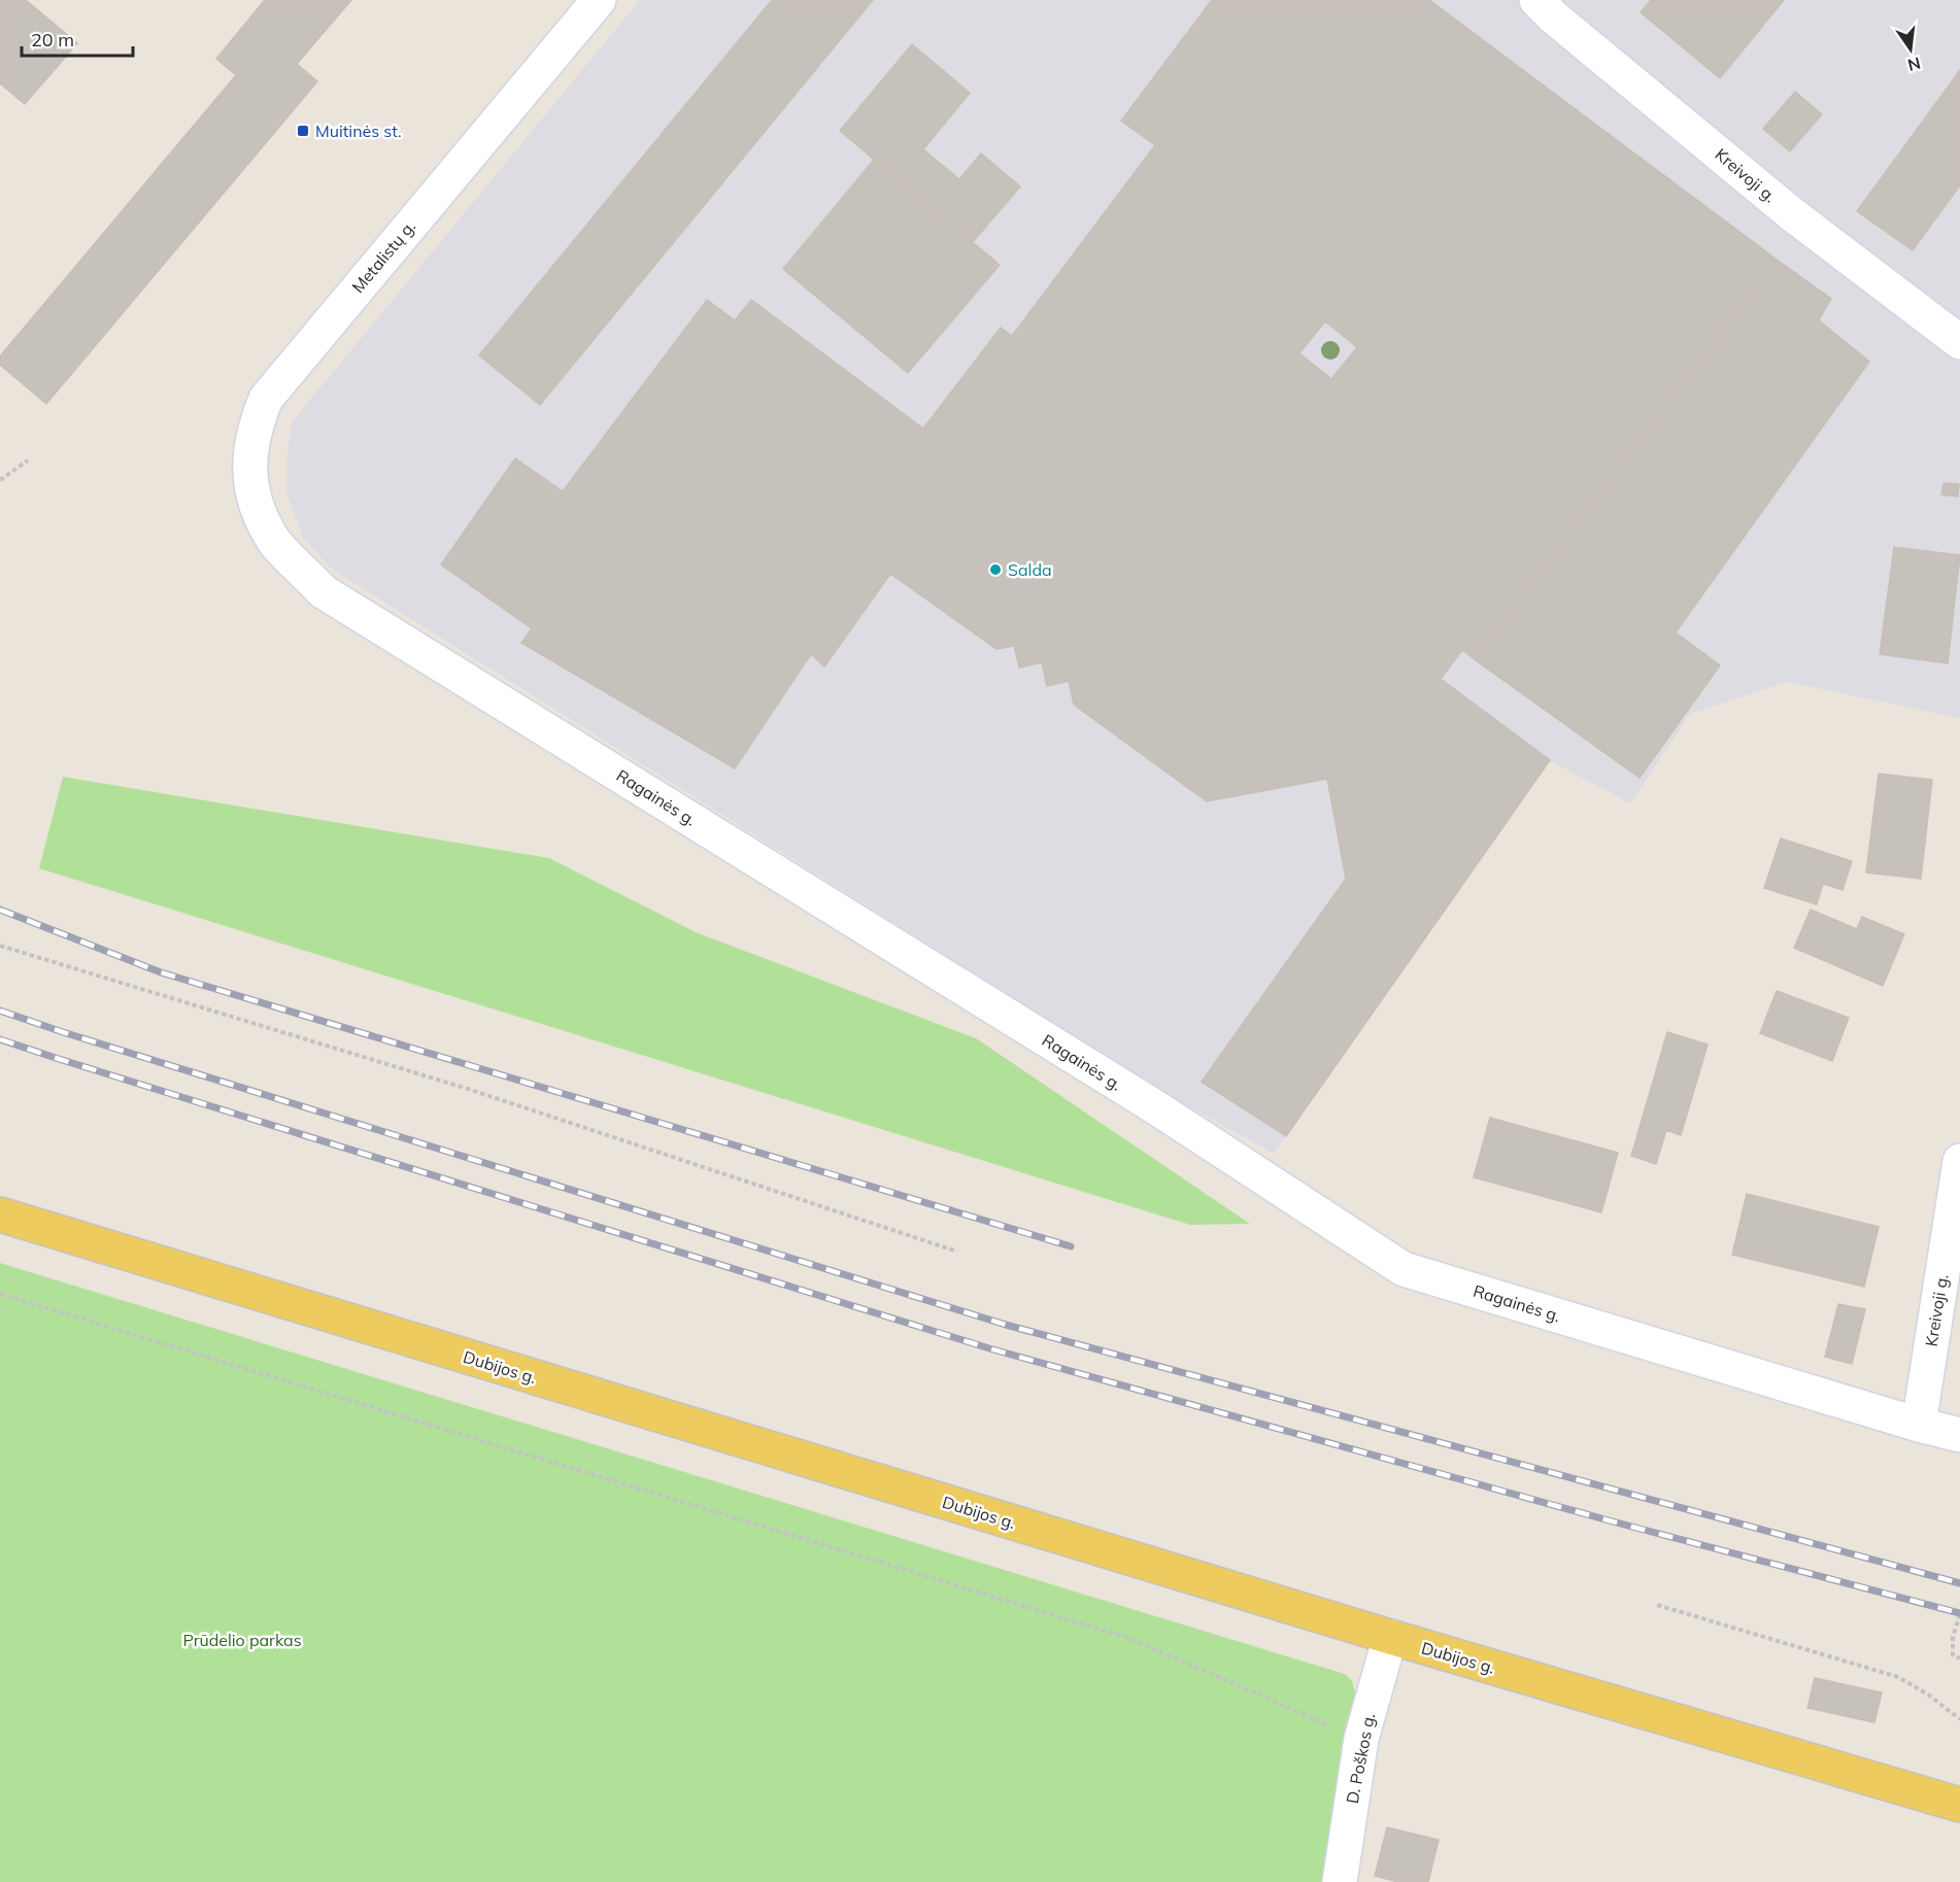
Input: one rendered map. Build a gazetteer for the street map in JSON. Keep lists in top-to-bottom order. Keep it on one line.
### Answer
{"streets":{"main road":["Dubijos g."],"street":["Kreivoji g.","Metalistų g.","Ragainės g.","D. Poškos g."]},"crossings":[["Kreivoji g.","Ragainės g."],["Metalistų g.","Ragainės g."],["Dubijos g.","D. Poškos g."]],"parks":["Prūdelio parkas"],"places":{"transit":["Muitinės st."],"other":["Salda"]},"scale_bar":"20 m","north":"bottom"}
